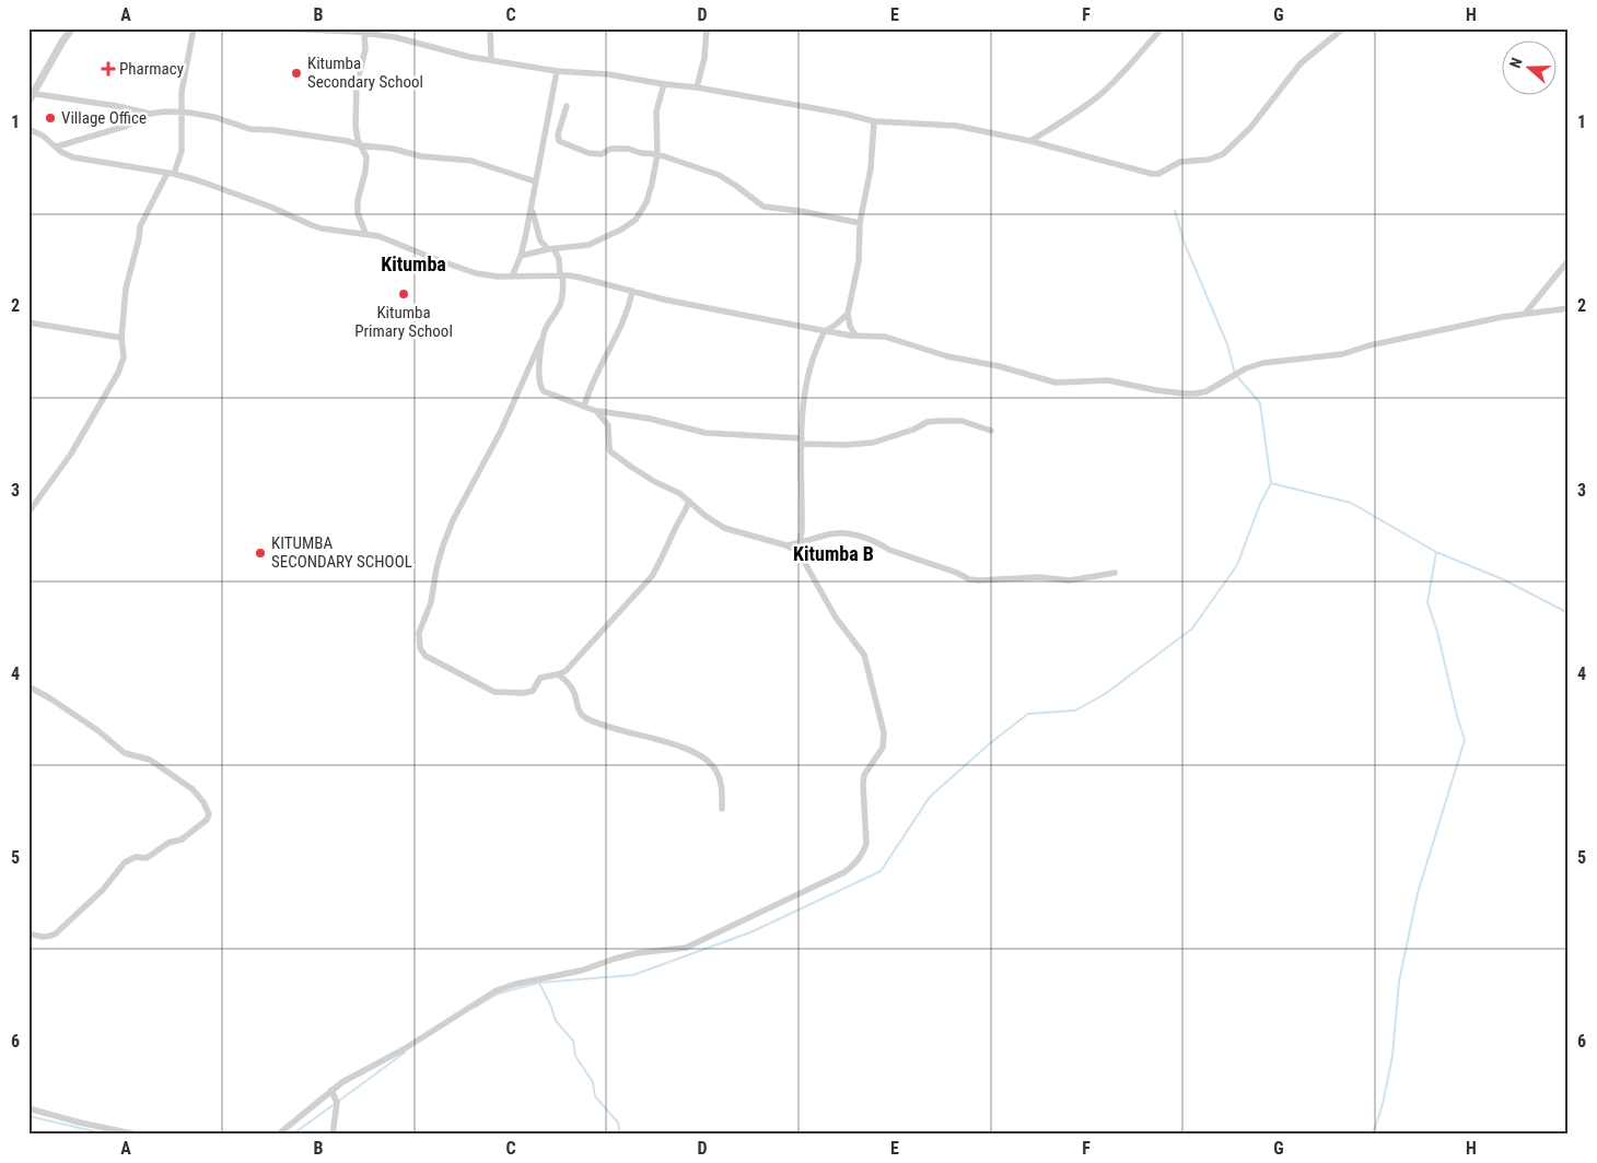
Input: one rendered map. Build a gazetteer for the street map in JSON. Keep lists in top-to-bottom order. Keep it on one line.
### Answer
{"districts":["Kitumba","Kitumba B"],"places":{"health":["Pharmacy"],"other":["Kitumba Secondary School","Village Office","Kitumba Primary School","KITUMBA SECONDARY SCHOOL"]},"north":"left","grid":{"columns":["A","B","C","D","E","F","G","H"],"rows":["1","2","3","4","5","6"]}}
